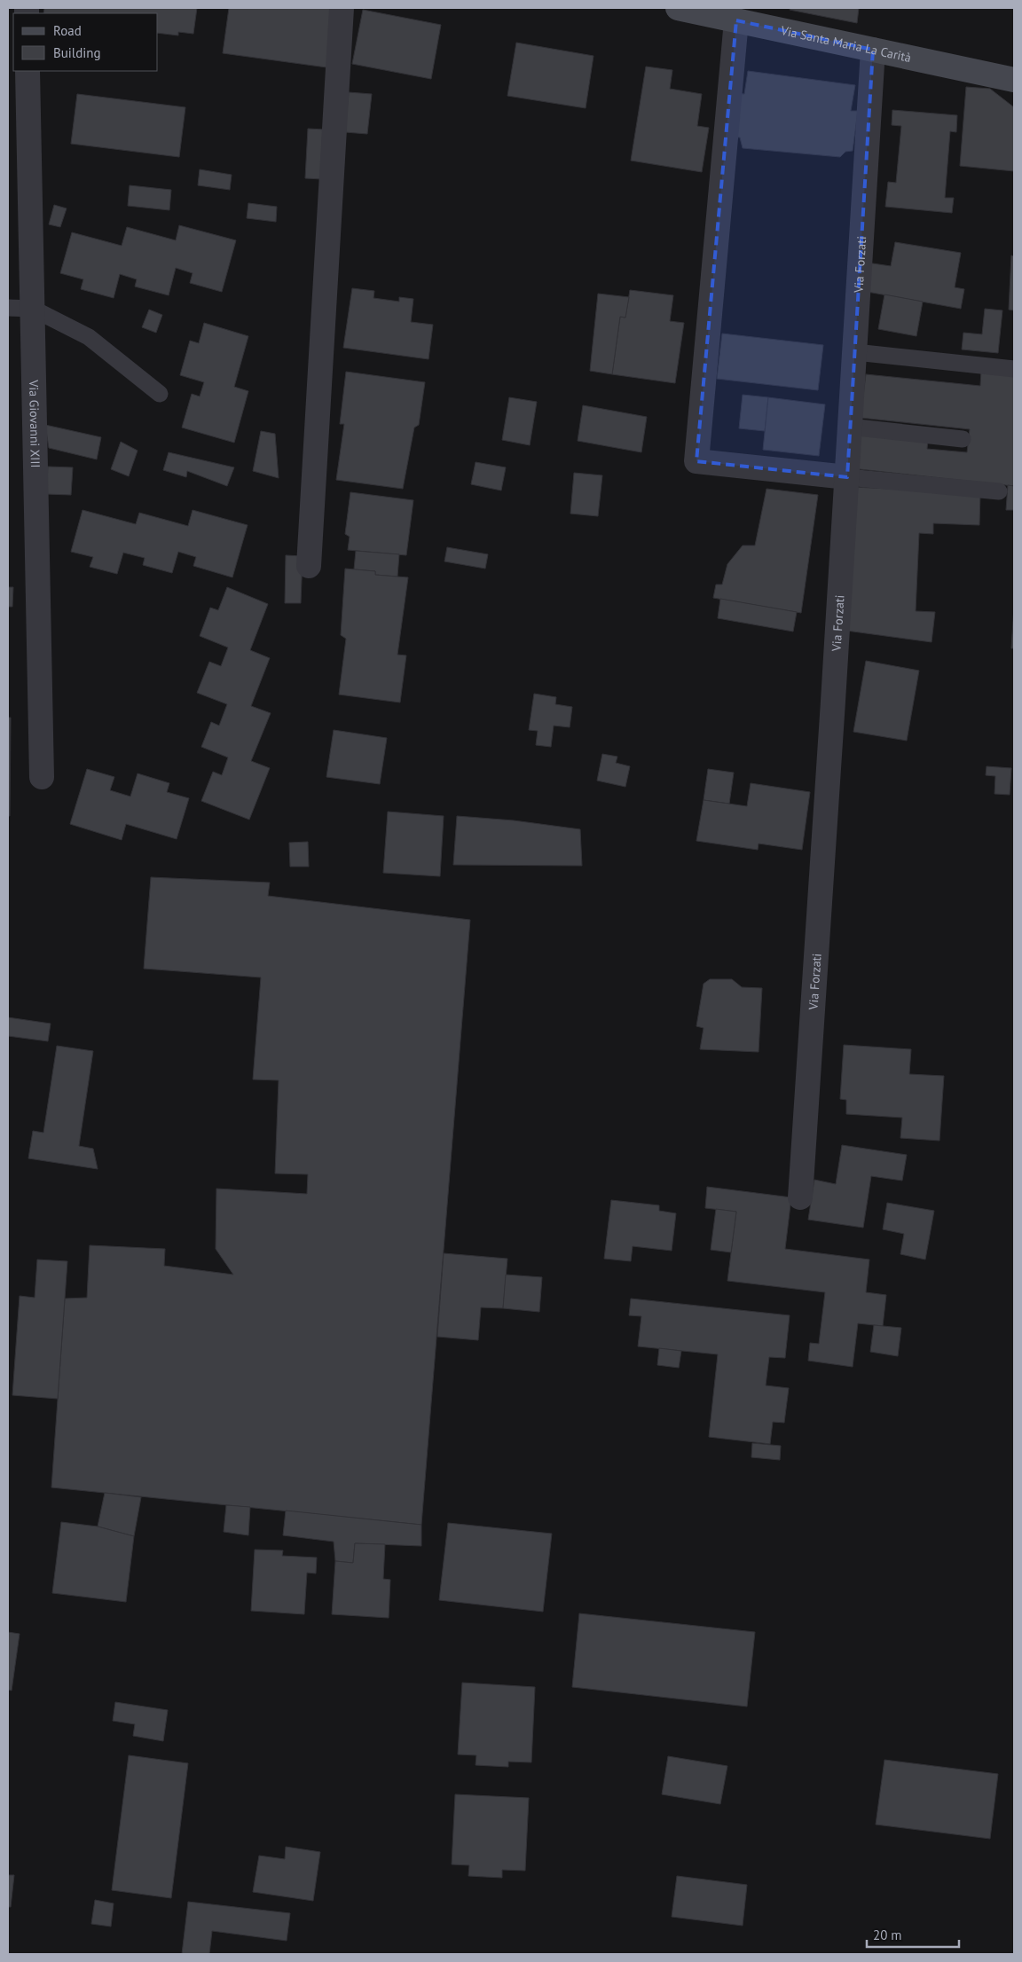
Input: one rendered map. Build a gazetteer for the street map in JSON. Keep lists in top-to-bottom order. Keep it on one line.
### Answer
{"streets":{"street":["Via Santa Maria La Carità","Via Forzati","Via Giovanni XIII"]},"crossings":[["Via Santa Maria La Carità","Via Forzati"]],"legend":["Road","Building"],"scale_bar":"20 m"}
